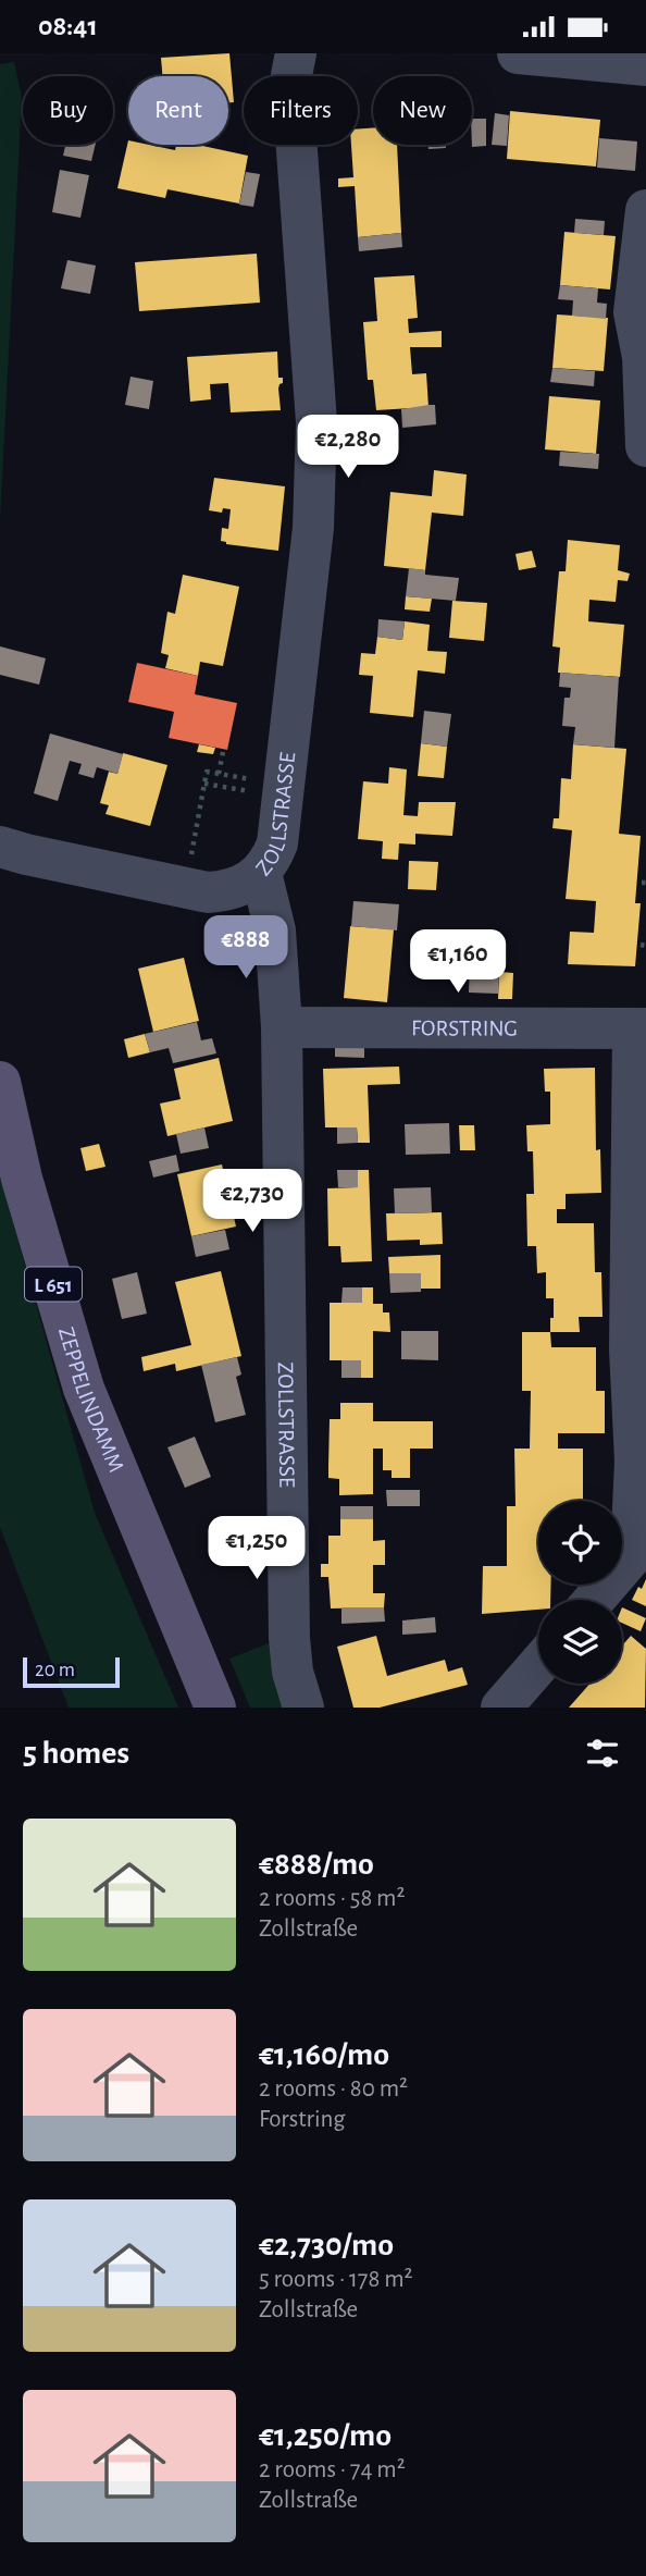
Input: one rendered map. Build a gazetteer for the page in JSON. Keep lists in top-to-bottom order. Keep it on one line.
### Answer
{"streets":{"main road":["L 651","ZEPPELINDAMM"],"street":["ZOLLSTRASSE","FORSTRING"]},"crossings":[["ZOLLSTRASSE","FORSTRING"]],"scale_bar":"20 m","page":{"status":"08:41","chip":["Buy","Rent","Filters","New"],"price":["€2,280","€888","€1,160","€2,730","€1,250"],"scale":"20 m","heading":"5 homes","list":[{"name":"€888/mo","note":"2 rooms · 58 m² · Zollstraße"},{"name":"€1,160/mo","note":"2 rooms · 80 m² · Forstring"},{"name":"€2,730/mo","note":"5 rooms · 178 m² · Zollstraße"},{"name":"€1,250/mo","note":"2 rooms · 74 m² · Zollstraße"}]}}
